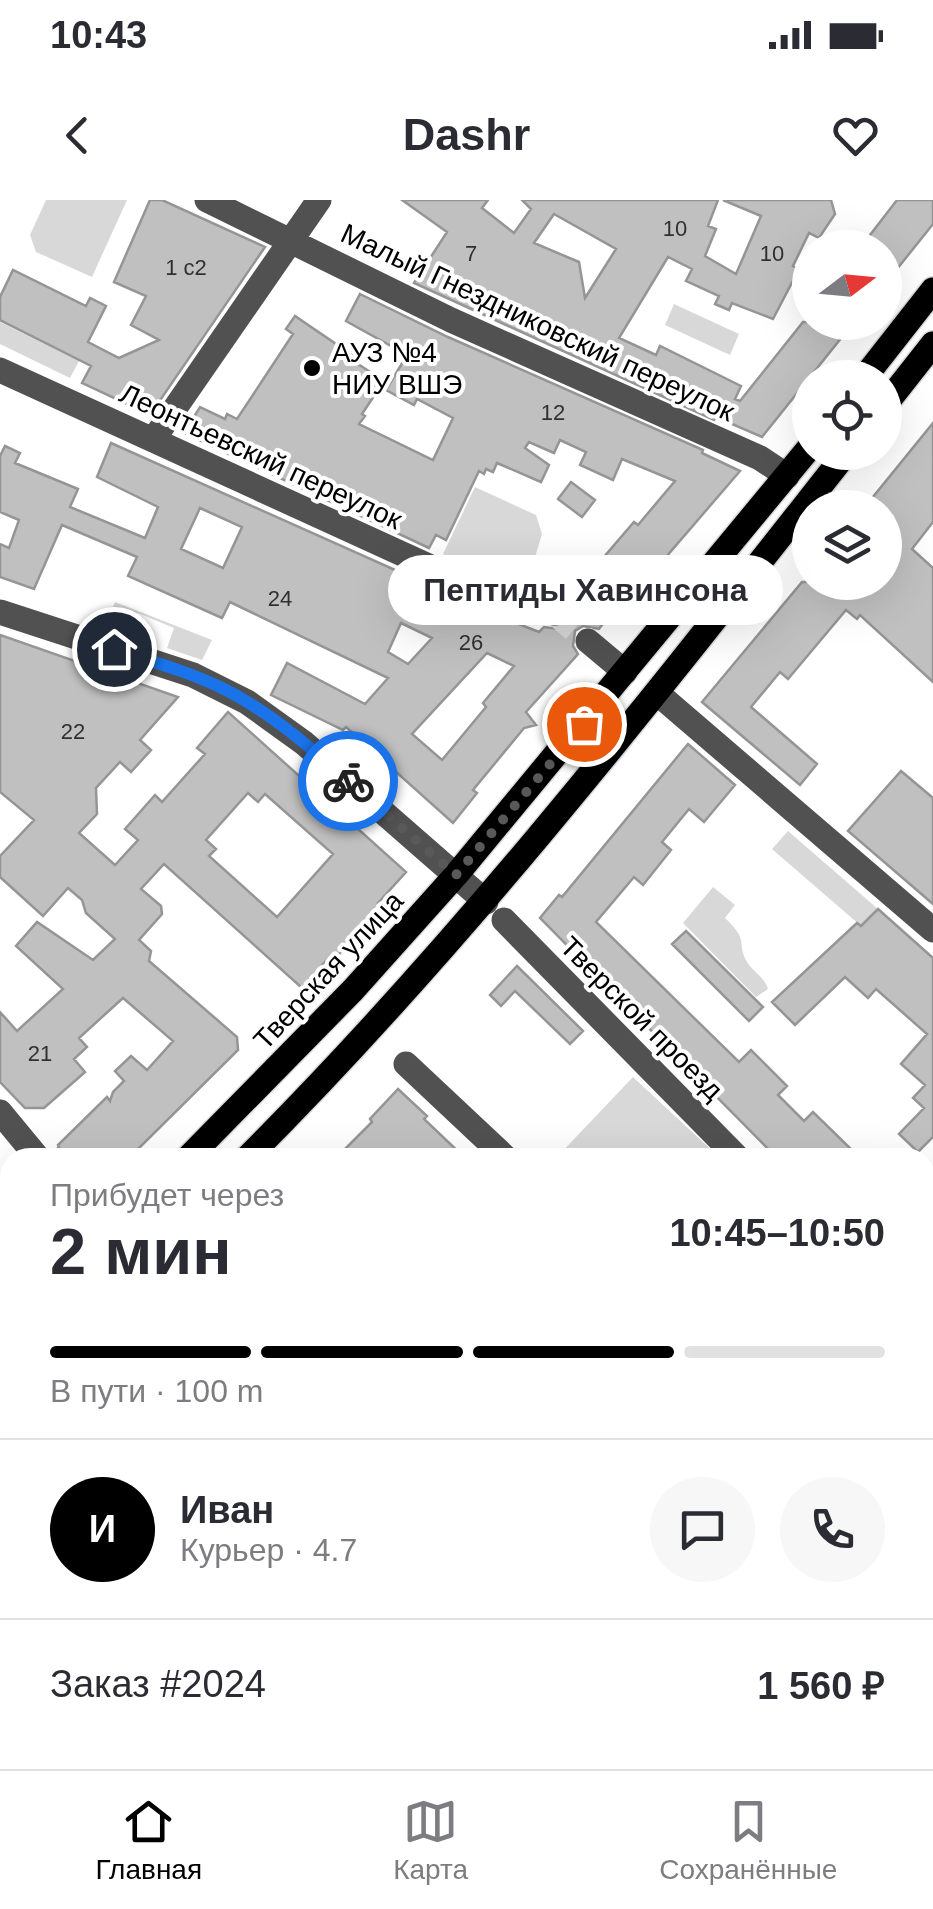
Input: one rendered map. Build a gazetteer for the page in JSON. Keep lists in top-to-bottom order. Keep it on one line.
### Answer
{"streets":{"main road":["Тверская улица"],"street":["Малый Гнездниковский переулок","Леонтьевский переулок","Тверской проезд"]},"crossings":[["Малый Гнездниковский переулок","Тверская улица"],["Тверская улица","Тверской проезд"]],"places":["АУЗ №4 НИУ ВШЭ","Пептиды Хавинсона"],"house_numbers":["10","7","10","1 с2","12","24","26","22","21"],"north":"right","page":{"status":"10:43","header":"Dashr","bubble":"Пептиды Хавинсона","heading":["2 мин","Прибудет через","10:45–10:50"],"panel":["Иван","Курьер · 4.7","Заказ #2024","1 560 ₽"],"bar":"В пути · 100 m","round":"И","tabs":["Главная","Карта","Сохранённые"]}}
